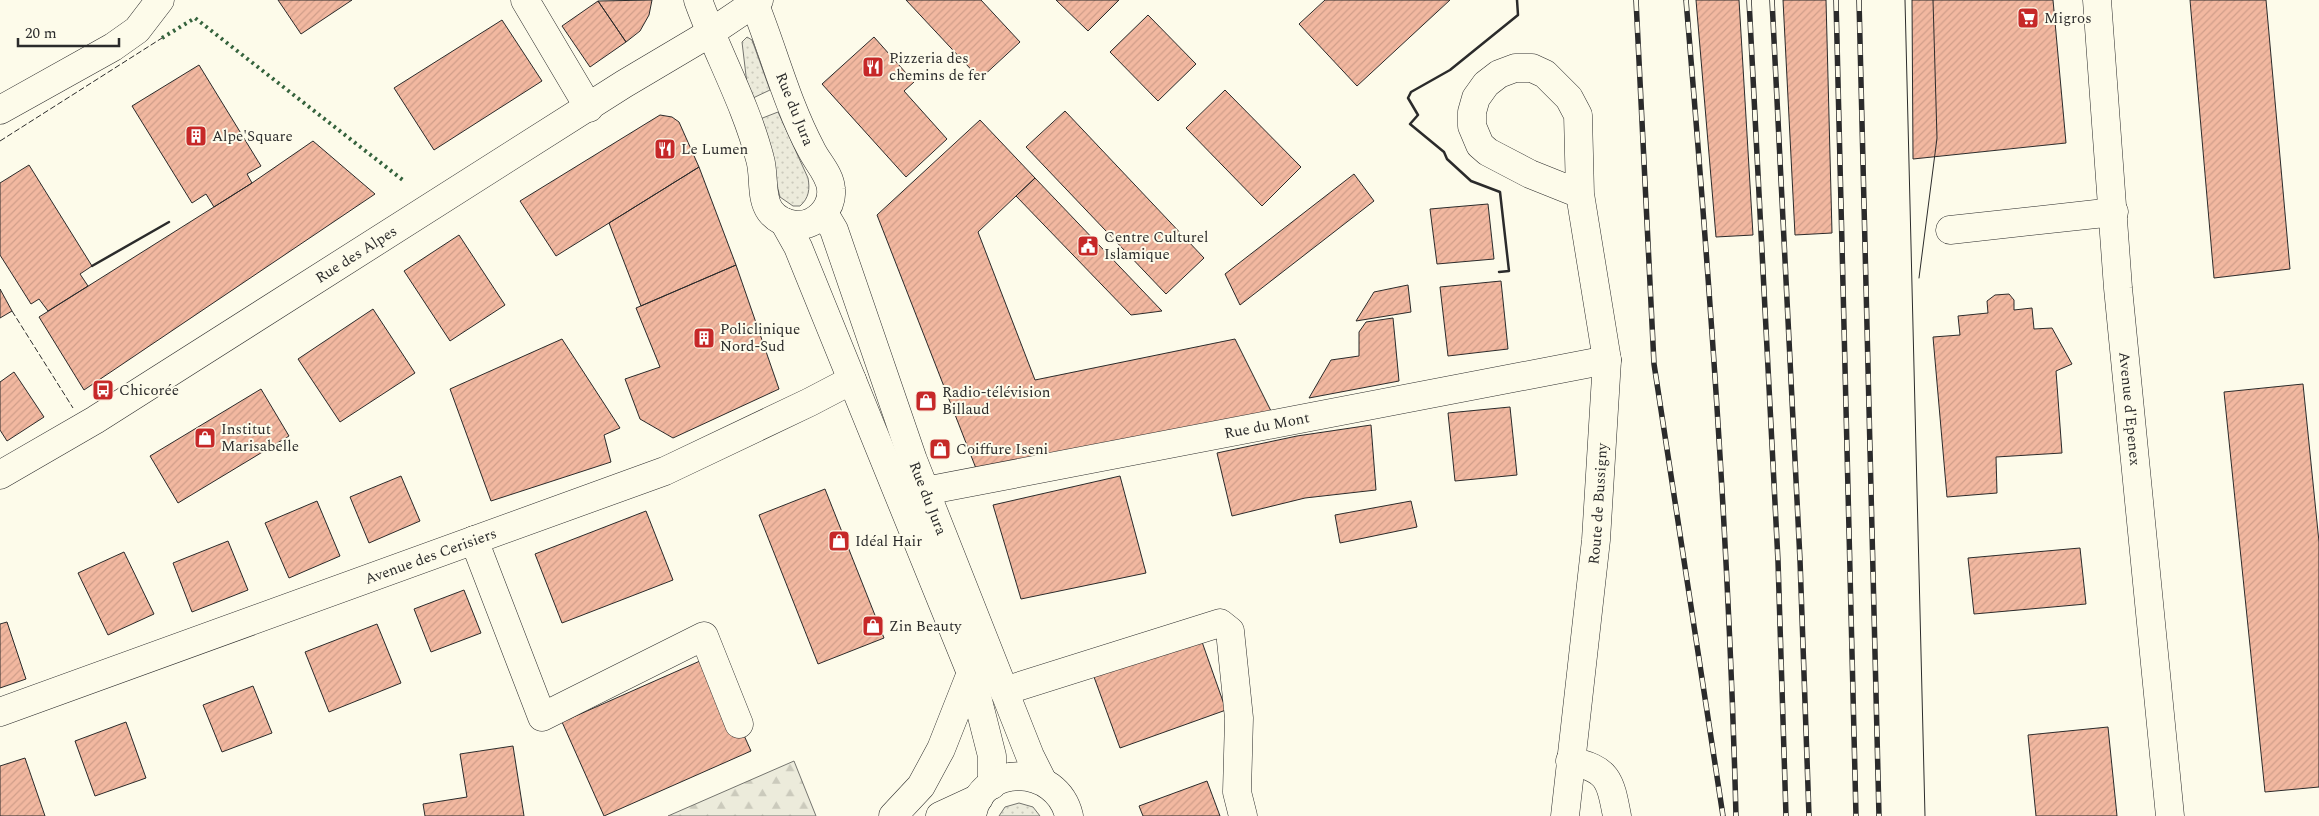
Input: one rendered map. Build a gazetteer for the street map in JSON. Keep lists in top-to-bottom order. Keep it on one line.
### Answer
{"streets":{"street":["Rue du Jura","Rue des Alpes","Avenue d'Epenex","Rue du Mont","Route de Bussigny","Avenue des Cerisiers"]},"crossings":[["Rue du Jura","Rue des Alpes"],["Rue du Jura","Rue du Mont"],["Rue du Jura","Avenue des Cerisiers"],["Rue du Mont","Route de Bussigny"]],"places":{"supermarket":["Migros"],"restaurant":["Pizzeria des chemins de fer","Le Lumen"],"building":["Alpe'Square","Policlinique Nord-Sud"],"public building":["Centre Culturel Islamique"],"bus stop":["Chicorée"],"shop":["Radio-télévision Billaud","Institut Marisabelle","Coiffure Iseni","Idéal Hair","Zin Beauty"]},"scale_bar":"20 m"}
